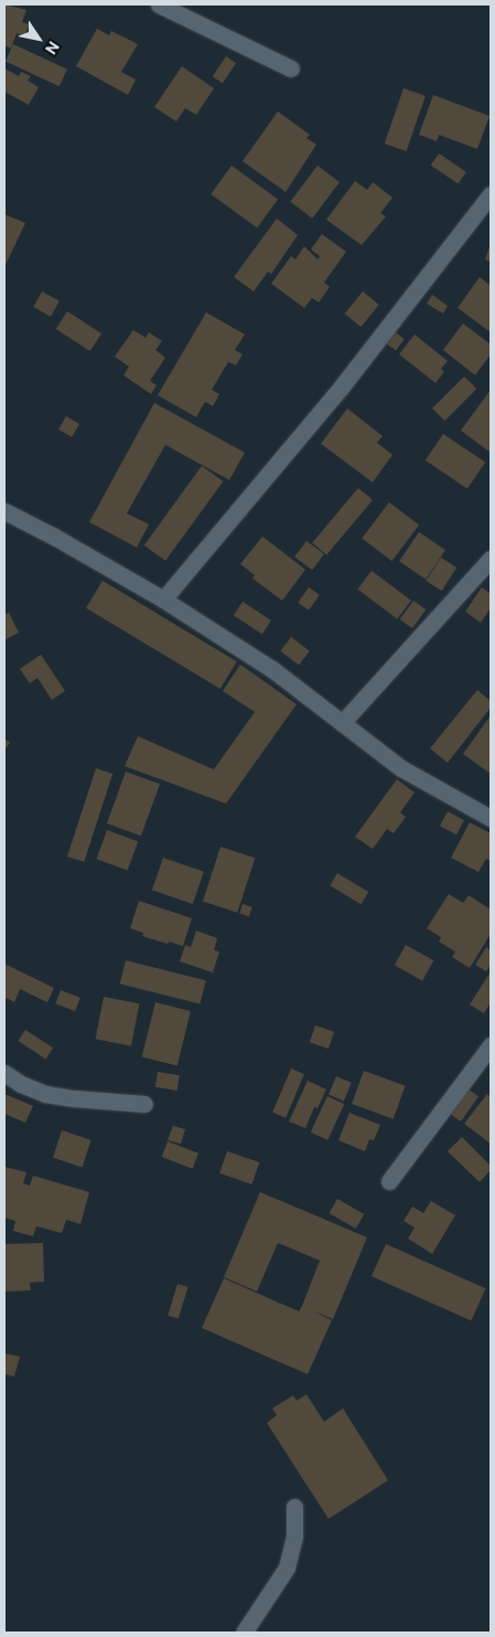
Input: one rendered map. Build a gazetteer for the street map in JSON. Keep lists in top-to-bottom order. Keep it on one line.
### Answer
{"north":"bottom right"}
